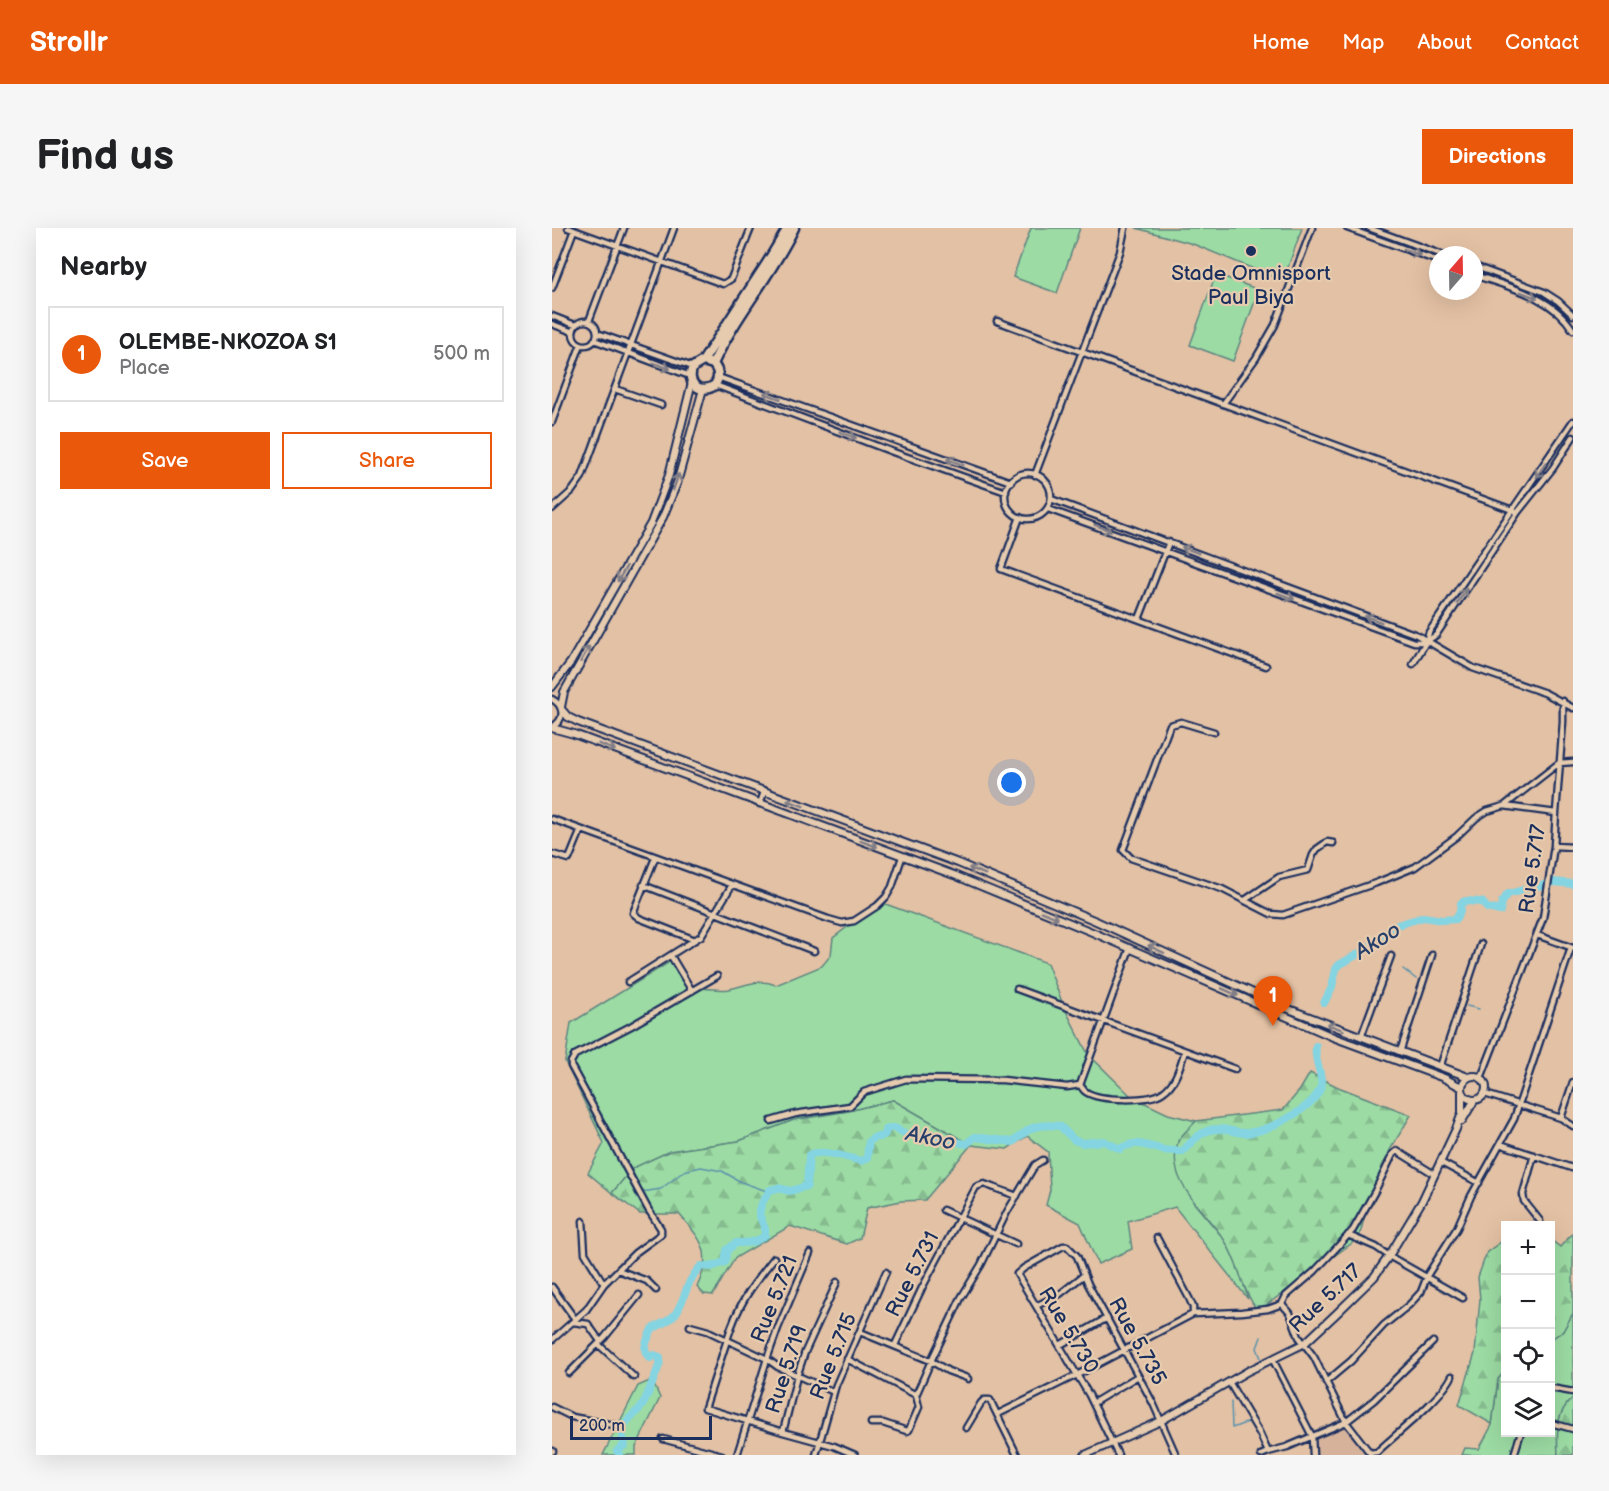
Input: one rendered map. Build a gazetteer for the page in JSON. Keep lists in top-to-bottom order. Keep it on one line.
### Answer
{"streets":{"street":["Rue 5.717","Rue 5.731","Rue 5.721","Rue 5.730","Rue 5.735","Rue 5.715","Rue 5.719"]},"crossings":[["Rue 5.717","Rue 5.730"],["Rue 5.717","Rue 5.735"],["Rue 5.721","Rue 5.715"],["Rue 5.721","Rue 5.719"],["Rue 5.730","Rue 5.735"],["Rue 5.715","Rue 5.719"]],"water":["Akoo"],"places":["Stade Omnisport Paul Biya"],"scale_bar":"200 m","north":"top","page":{"header":"Strollr","nav":["Home","Map","About","Contact"],"buttons":["Directions",["Save","Share"]],"title":"Find us","heading":"Nearby","list":[{"mark":"1","name":"OLEMBE-NKOZOA S1","note":"Place","value":"500 m"}],"pins":"1","map_buttons":["+","−"],"scale":"200 m"}}
